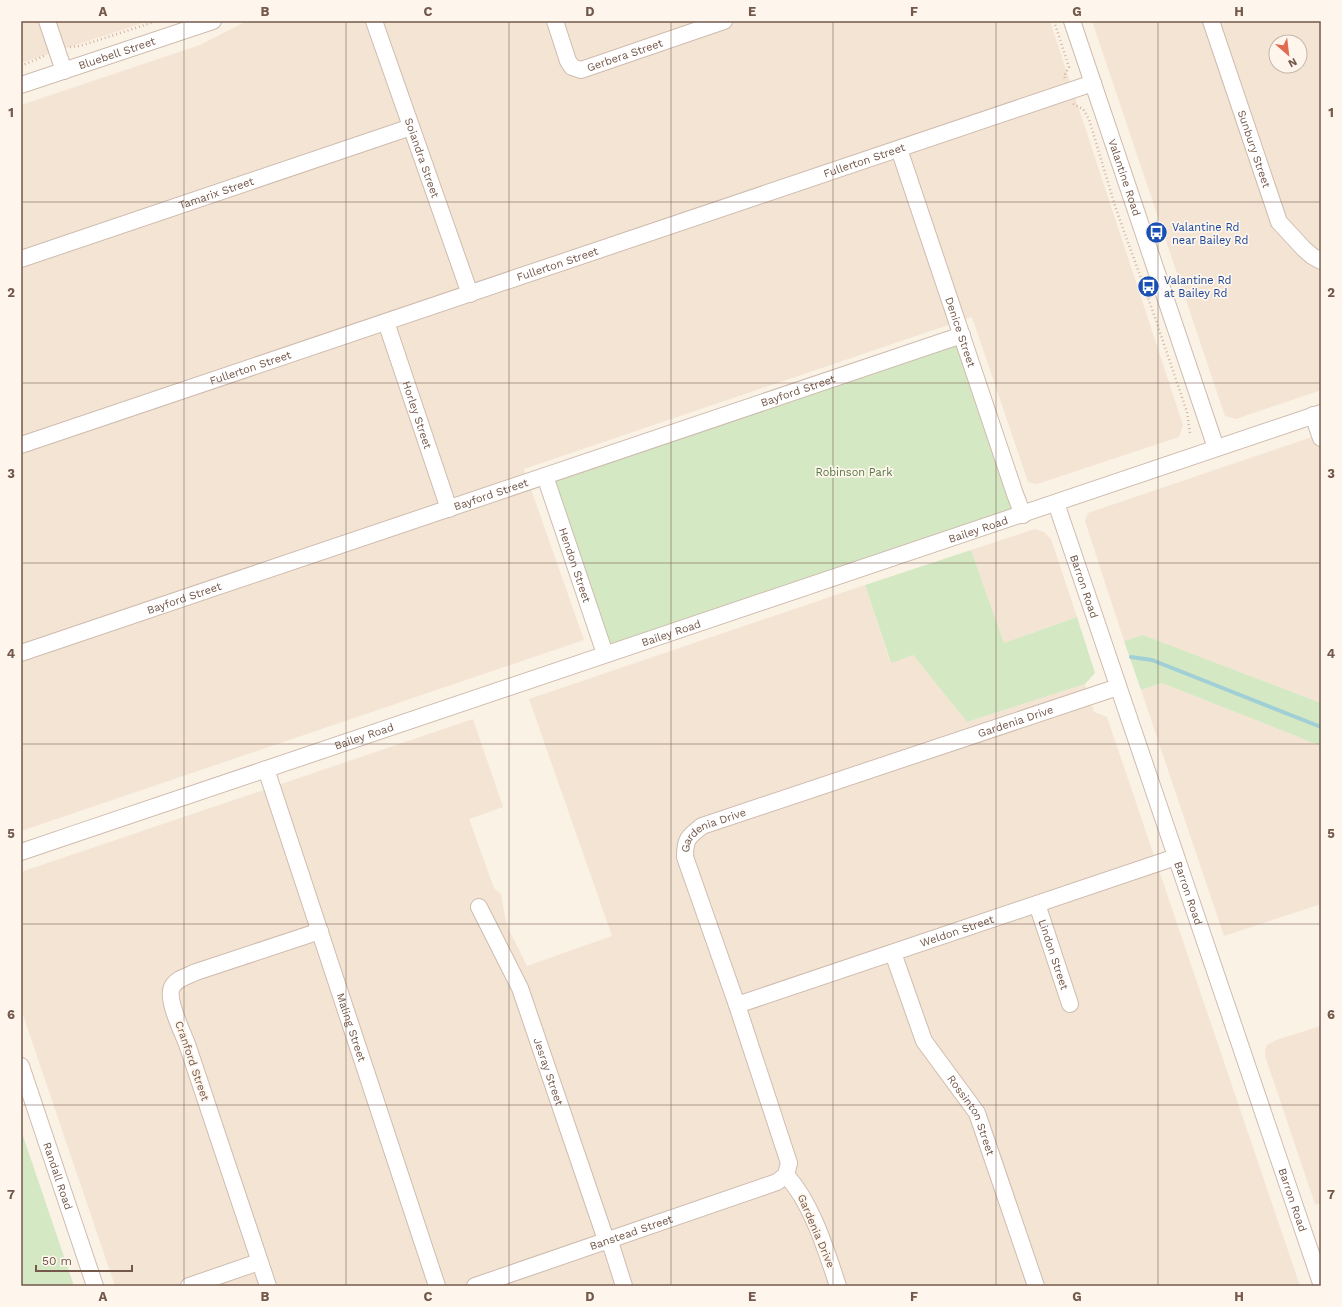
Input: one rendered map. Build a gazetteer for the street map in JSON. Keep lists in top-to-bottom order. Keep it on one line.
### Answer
{"streets":{"street":["Bluebell Street","Gerbera Street","Sunbury Street","Soiandra Street","Fullerton Street","Valantine Road","Tamarix Street","Denice Street","Bayford Street","Horley Street","Bailey Road","Hendon Street","Barron Road","Gardenia Drive","Weldon Street","Lindon Street","Maling Street","Cranford Street","Jesray Street","Rossinton Street","Randall Road","Banstead Street"]},"crossings":[["Soiandra Street","Fullerton Street"],["Soiandra Street","Tamarix Street"],["Fullerton Street","Valantine Road"],["Fullerton Street","Denice Street"],["Fullerton Street","Horley Street"],["Valantine Road","Bailey Road"],["Denice Street","Bayford Street"],["Denice Street","Bailey Road"],["Bayford Street","Horley Street"],["Bayford Street","Hendon Street"],["Bailey Road","Hendon Street"],["Bailey Road","Barron Road"],["Bailey Road","Maling Street"],["Barron Road","Gardenia Drive"],["Barron Road","Weldon Street"],["Gardenia Drive","Weldon Street"],["Gardenia Drive","Banstead Street"],["Weldon Street","Lindon Street"],["Weldon Street","Rossinton Street"],["Maling Street","Cranford Street"],["Jesray Street","Banstead Street"]],"parks":["Robinson Park"],"places":{"bus stop":["Valantine Rd near Bailey Rd","Valantine Rd at Bailey Rd"]},"scale_bar":"50 m","north":"bottom right","grid":{"columns":["A","B","C","D","E","F","G","H"],"rows":["1","2","3","4","5","6","7"]}}
